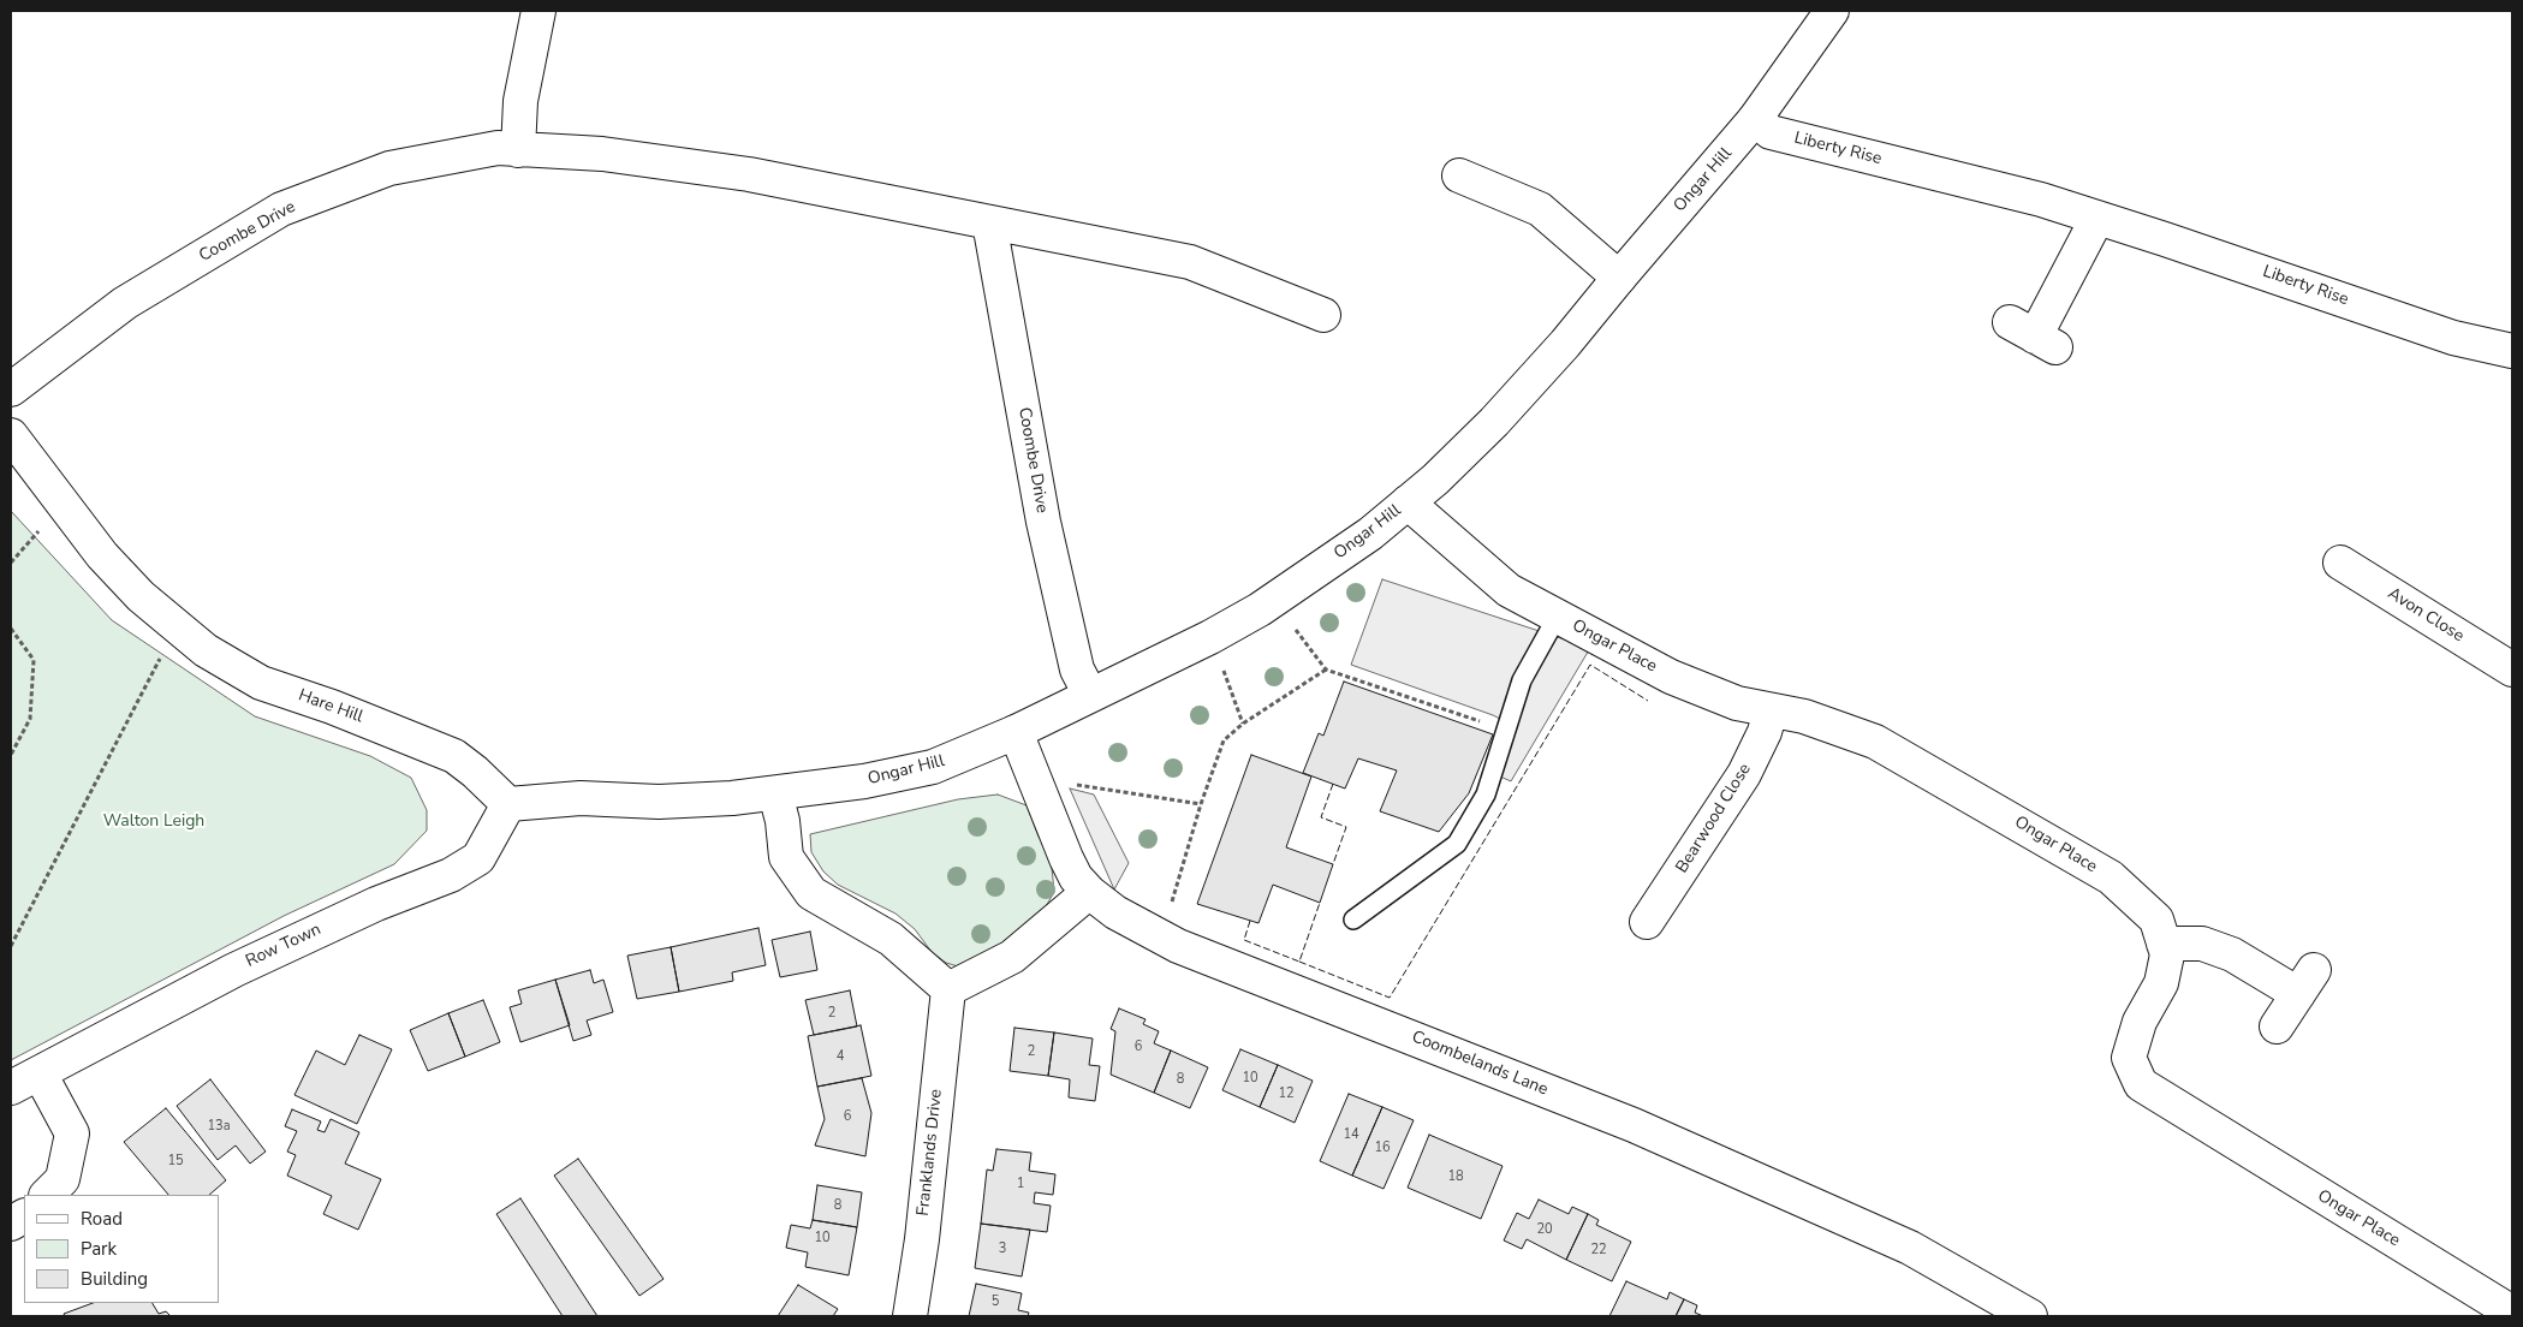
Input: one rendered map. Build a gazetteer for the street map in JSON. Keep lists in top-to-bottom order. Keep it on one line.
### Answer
{"streets":{"street":["Liberty Rise","Ongar Hill","Coombe Drive","Avon Close","Ongar Place","Hare Hill","Bearwood Close","Row Town","Coombelands Lane","Franklands Drive"]},"crossings":[["Liberty Rise","Ongar Hill"],["Ongar Hill","Coombe Drive"],["Ongar Hill","Ongar Place"],["Ongar Hill","Hare Hill"],["Ongar Hill","Row Town"],["Ongar Hill","Coombelands Lane"],["Ongar Place","Bearwood Close"],["Hare Hill","Row Town"]],"parks":["Walton Leigh"],"house_numbers":["2","6","2","4","10","8","12","6","13a","14","16","15","18","1","8","20","10","3","22","5"],"legend":["Road","Park","Building"]}
